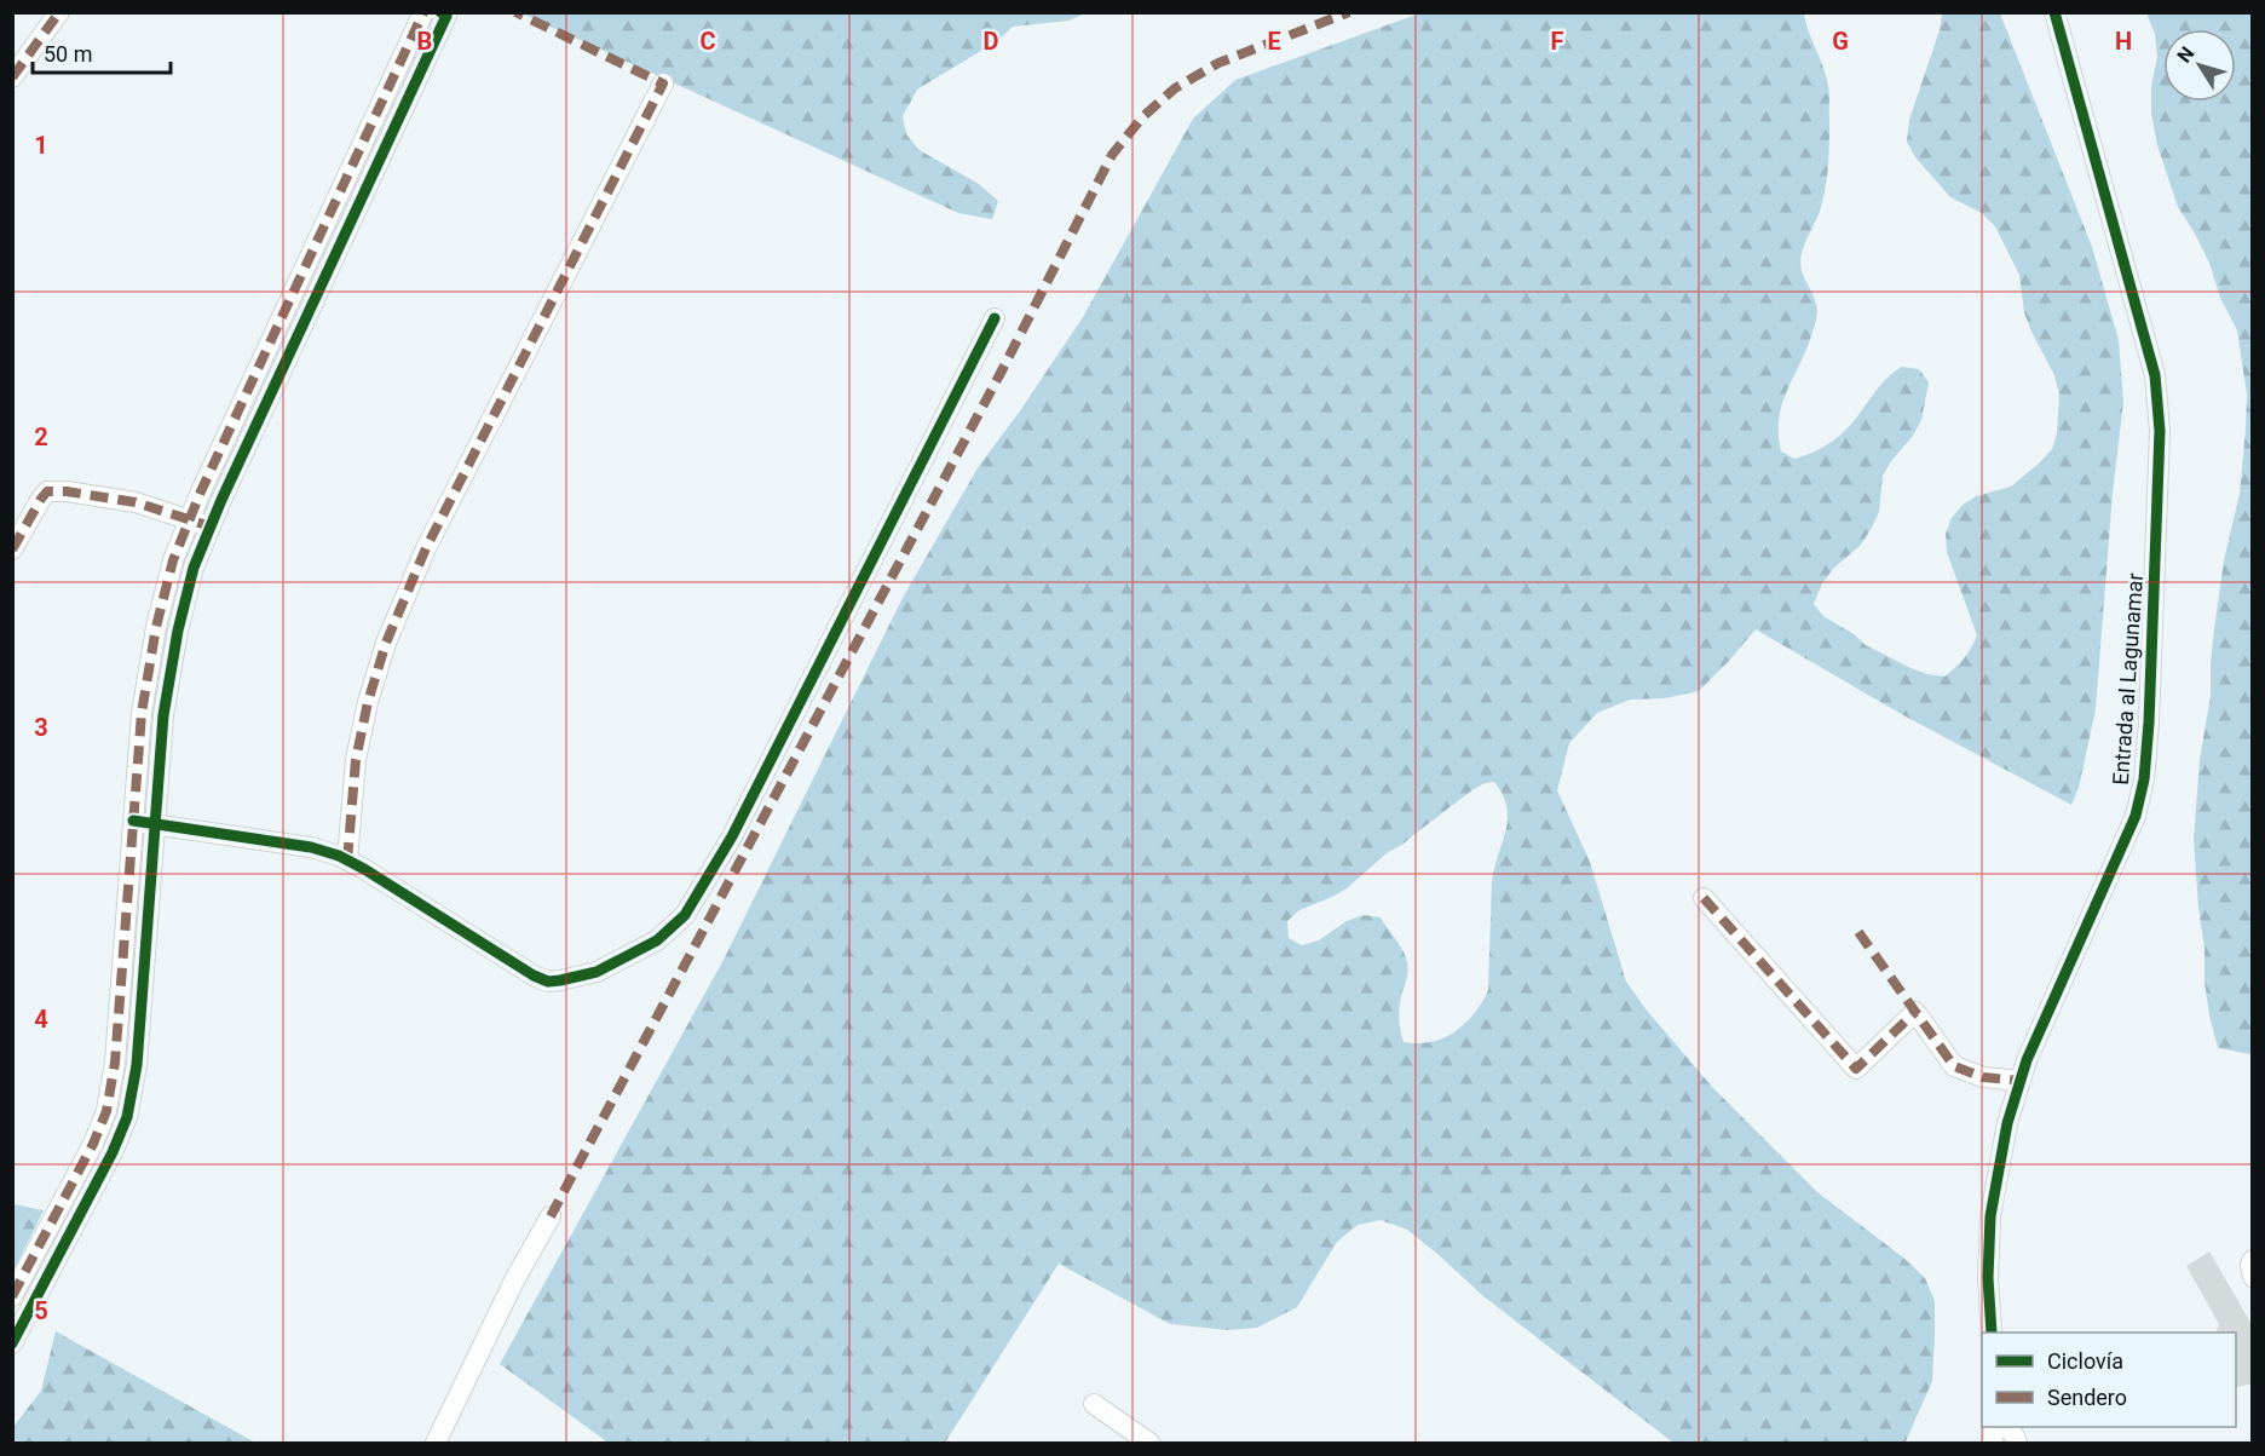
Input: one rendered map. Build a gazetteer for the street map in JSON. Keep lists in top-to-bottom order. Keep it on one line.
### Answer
{"streets":{"street":["Entrada al Lagunamar"]},"legend":["Ciclovía","Sendero"],"scale_bar":"50 m","north":"top left","grid":{"columns":["B","C","D","E","F","G","H"],"rows":["1","2","3","4","5"]}}
